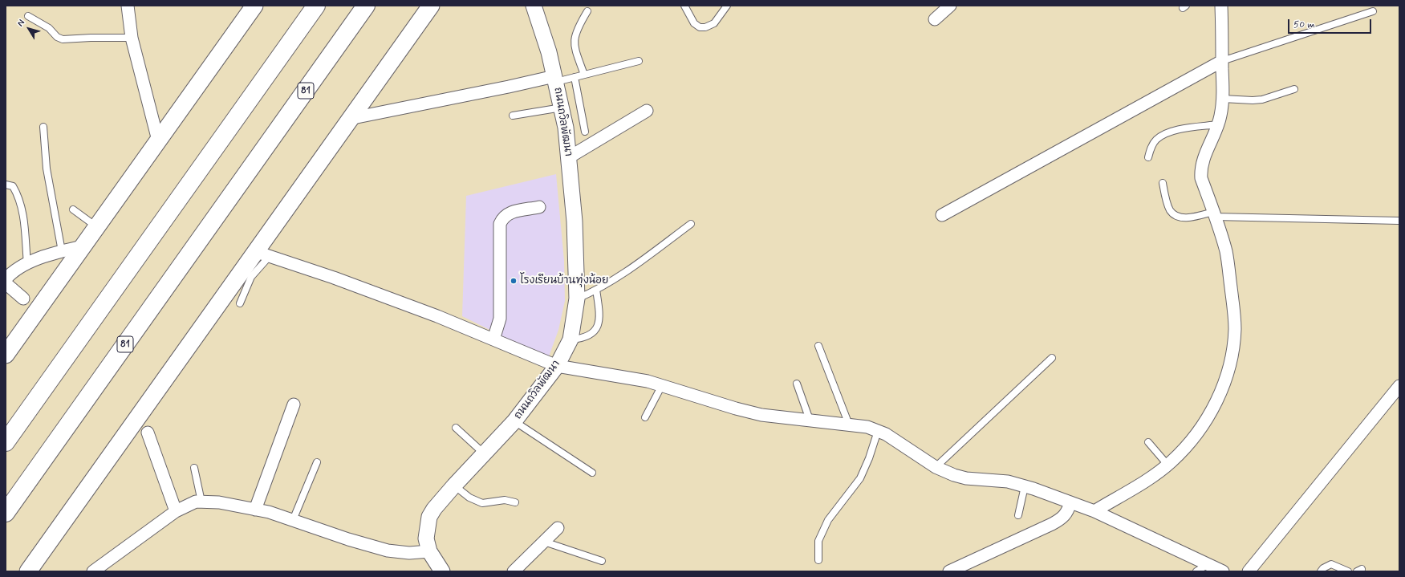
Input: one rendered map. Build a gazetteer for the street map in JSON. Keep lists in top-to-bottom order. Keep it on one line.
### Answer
{"streets":{"highway":["81"],"street":["ถนนถวิลพัฒนา"]},"places":["โรงเรียนบ้านทุ่งน้อย"],"scale_bar":"50 m","north":"top left"}
